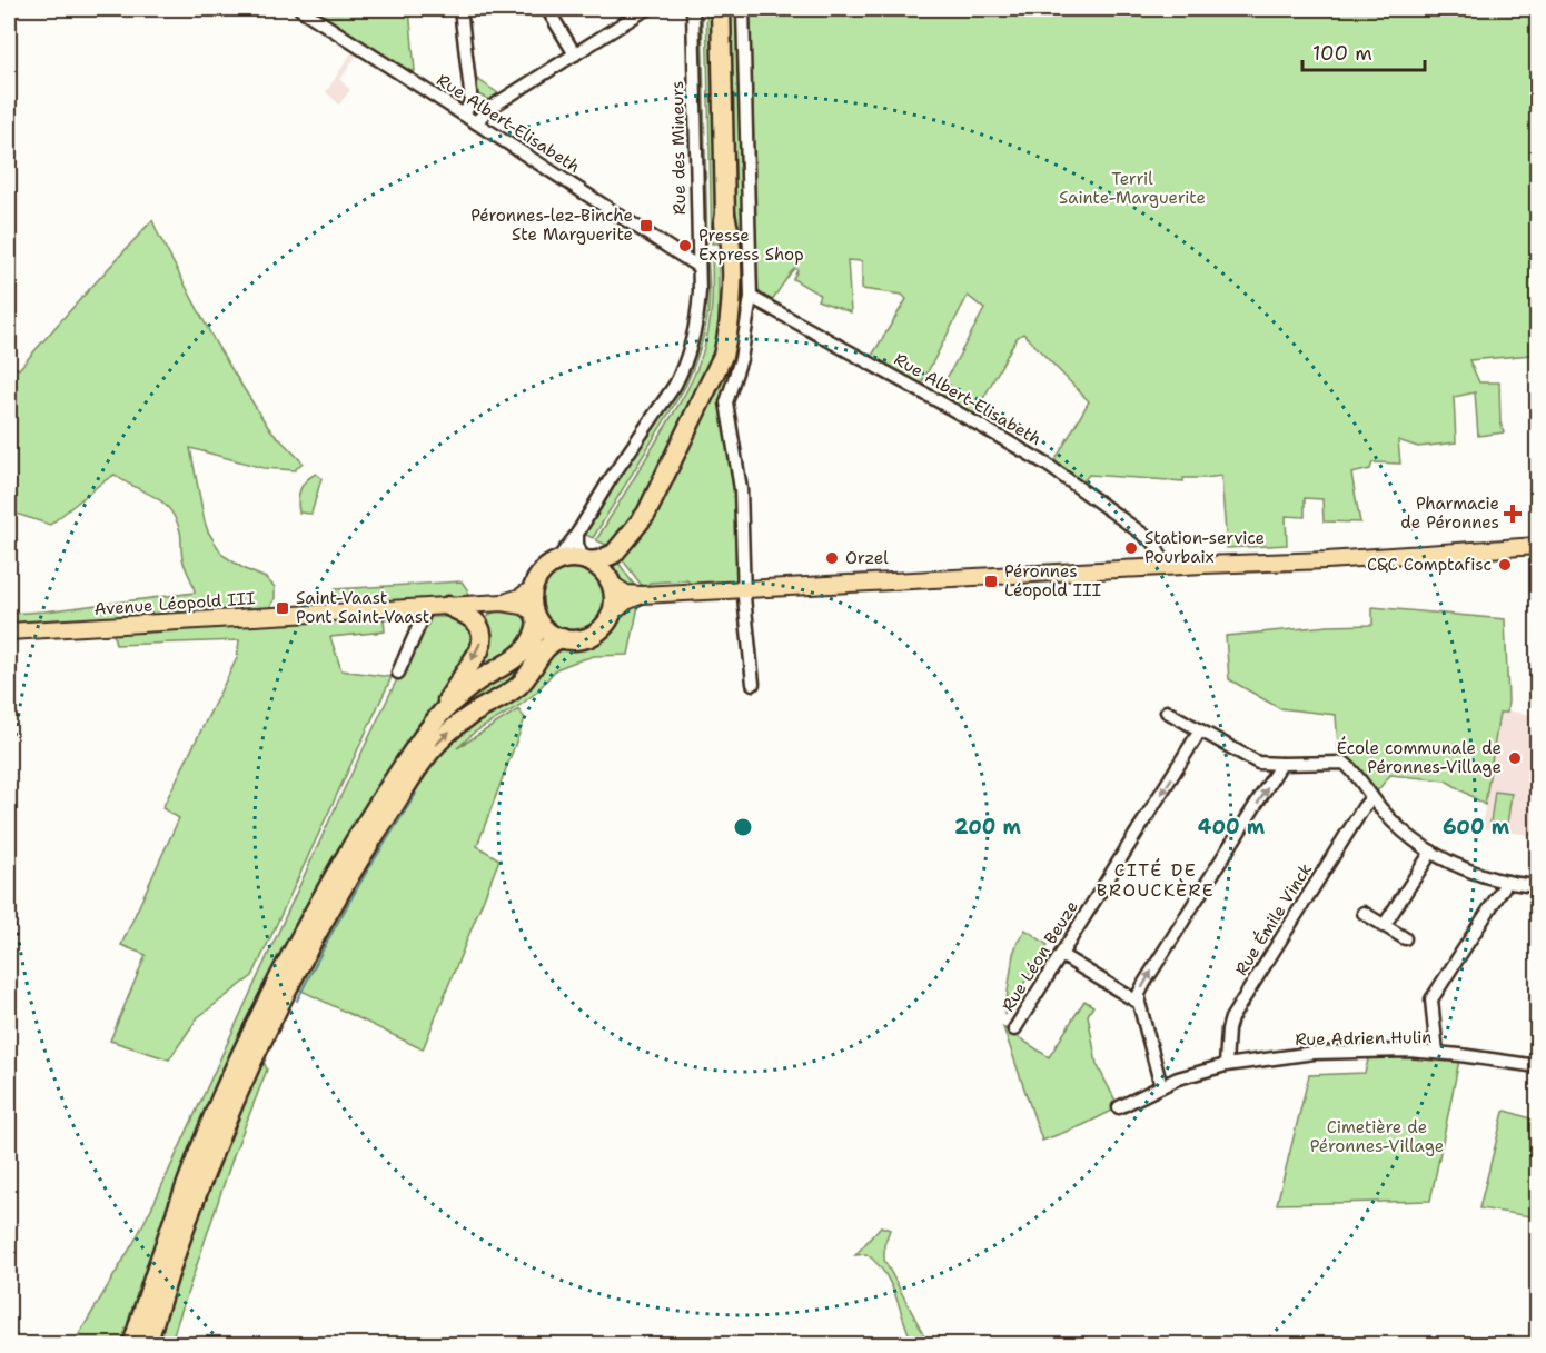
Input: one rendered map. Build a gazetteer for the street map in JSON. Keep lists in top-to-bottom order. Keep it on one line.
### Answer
{"streets":{"main road":["Avenue Léopold III"],"street":["Rue Albert-Elisabeth","Rue des Mineurs","Rue Émile Vinck","Rue Léon Beuze","Rue Adrien Hulin"]},"crossings":[["Rue Albert-Elisabeth","Rue des Mineurs"],["Rue des Mineurs","Avenue Léopold III"],["Rue Émile Vinck","Rue Adrien Hulin"]],"districts":["CITÉ DE BROUCKÈRE"],"parks":["Terril Sainte-Marguerite","Cimetière de Péronnes-Village"],"places":{"transit":["Péronnes-lez-Binche Ste Marguerite","Péronnes Léopold III","Saint-Vaast Pont Saint-Vaast"],"other":["Presse Express Shop","Station-service Pourbaix","Orzel","C&C Comptafisc","École communale de Péronnes-Village"],"health":["Pharmacie de Péronnes"]},"scale_bar":"100 m","rings":["200 m","400 m","600 m"]}
